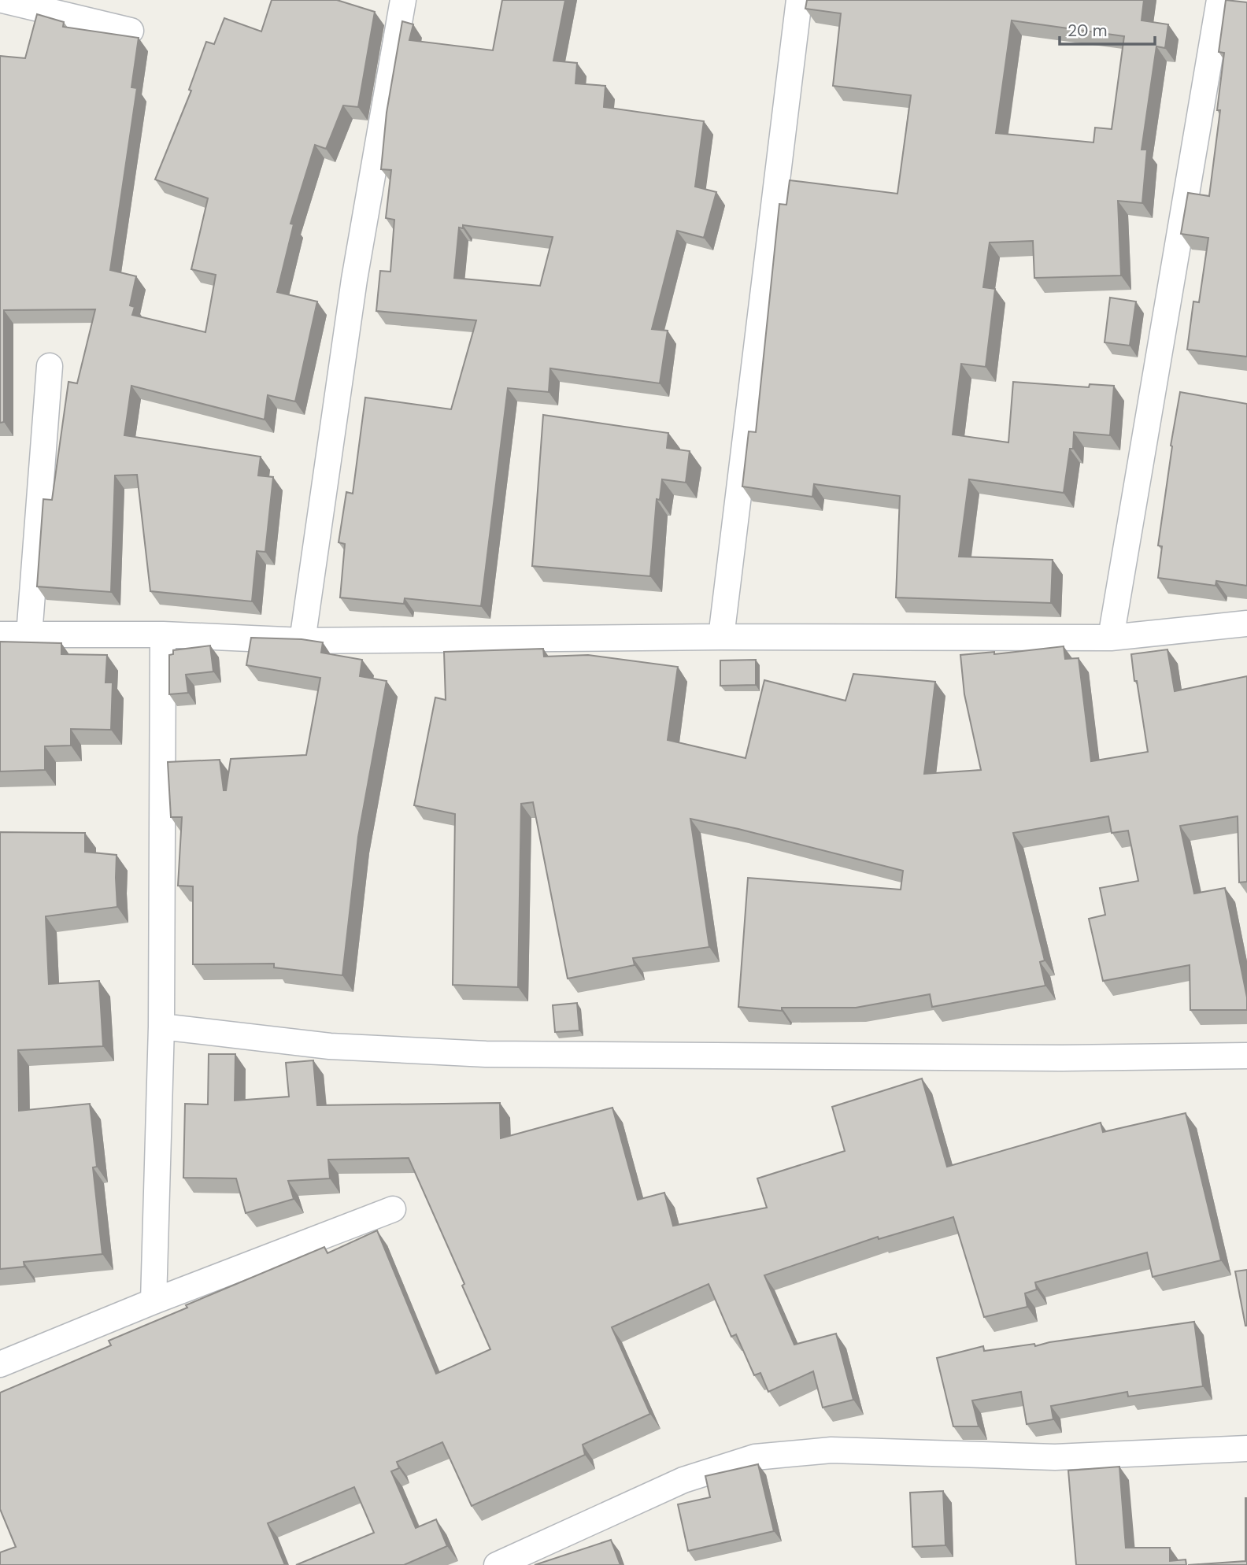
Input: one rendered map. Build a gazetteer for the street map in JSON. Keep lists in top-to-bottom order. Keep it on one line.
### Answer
{"scale_bar":"20 m"}
